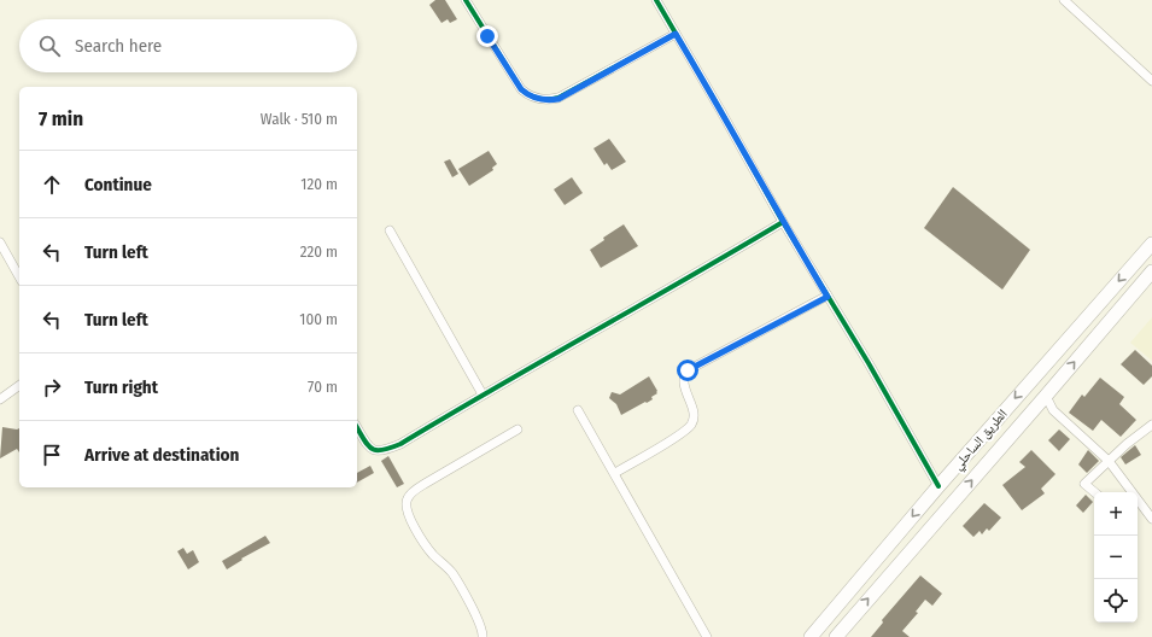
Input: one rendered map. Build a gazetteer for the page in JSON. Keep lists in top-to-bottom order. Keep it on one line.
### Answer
{"streets":{"highway":["الطريق الساحلي"]},"page":{"search":"Search here","heading":["7 min","Walk · 510 m"],"list":[["Continue","120 m"],["Turn left","220 m"],["Turn left","100 m"],["Turn right","70 m"],"Arrive at destination"],"map_buttons":["+","−"]}}
